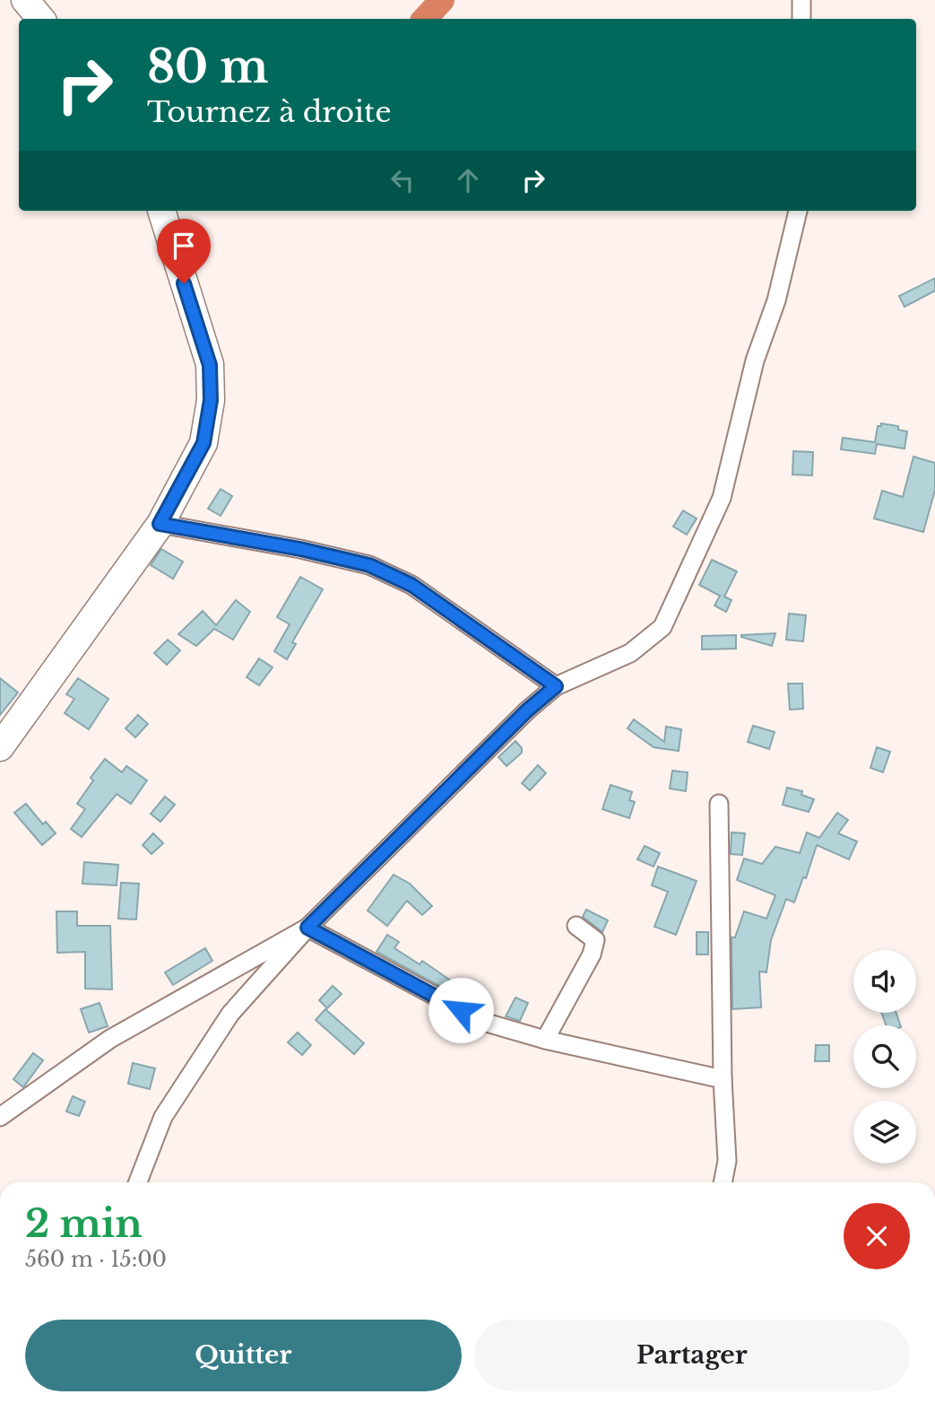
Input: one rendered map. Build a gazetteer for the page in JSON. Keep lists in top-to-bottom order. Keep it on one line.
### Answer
{"page":{"turn":["80 m","Tournez à droite"],"heading":["2 min","560 m · 15:00"],"buttons":["Quitter","Partager"]}}
